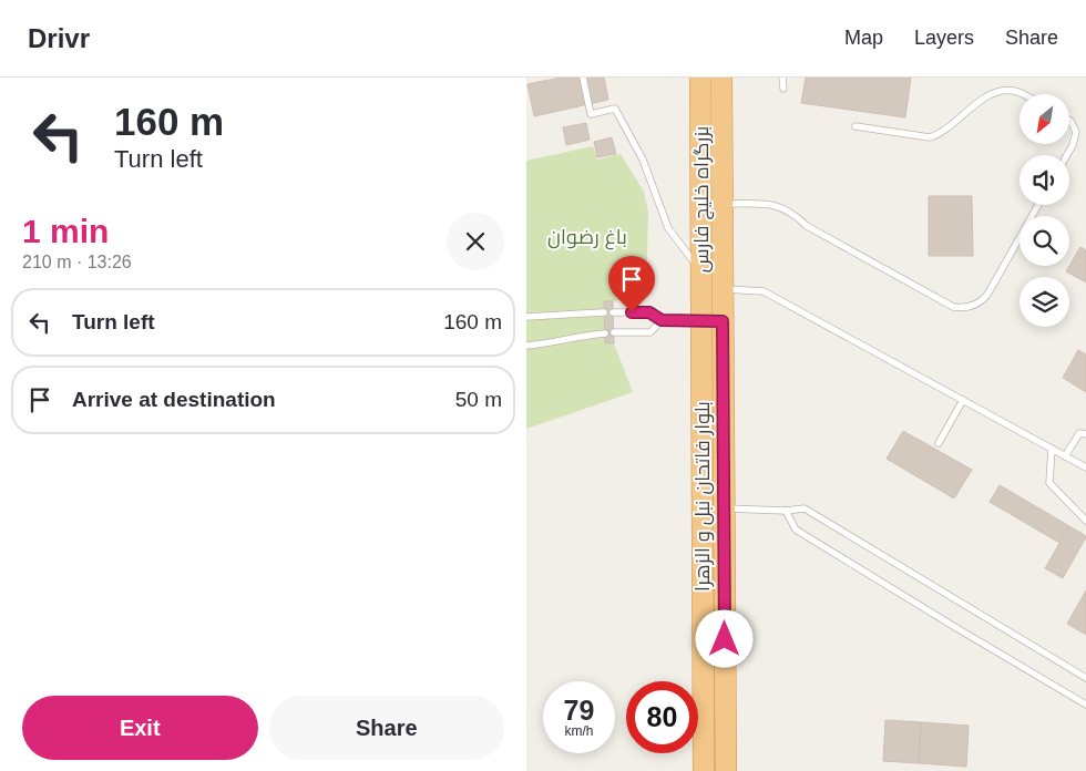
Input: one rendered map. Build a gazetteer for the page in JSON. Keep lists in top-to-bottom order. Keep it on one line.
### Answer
{"streets":{"highway":["بزرگراه خلیج فارس","بلوار فاتحان نبل و الزهرا"]},"crossings":[["بزرگراه خلیج فارس","بلوار فاتحان نبل و الزهرا"]],"parks":["باغ رضوان"],"north":"bottom left","page":{"header":"Drivr","nav":["Map","Layers","Share"],"turn":["160 m","Turn left"],"heading":["1 min","210 m · 13:26"],"list":[{"name":"Turn left","value":"160 m"},{"name":"Arrive at destination","value":"50 m"}],"speed":"79 km/h","limit":"80","buttons":["Exit","Share"]}}
